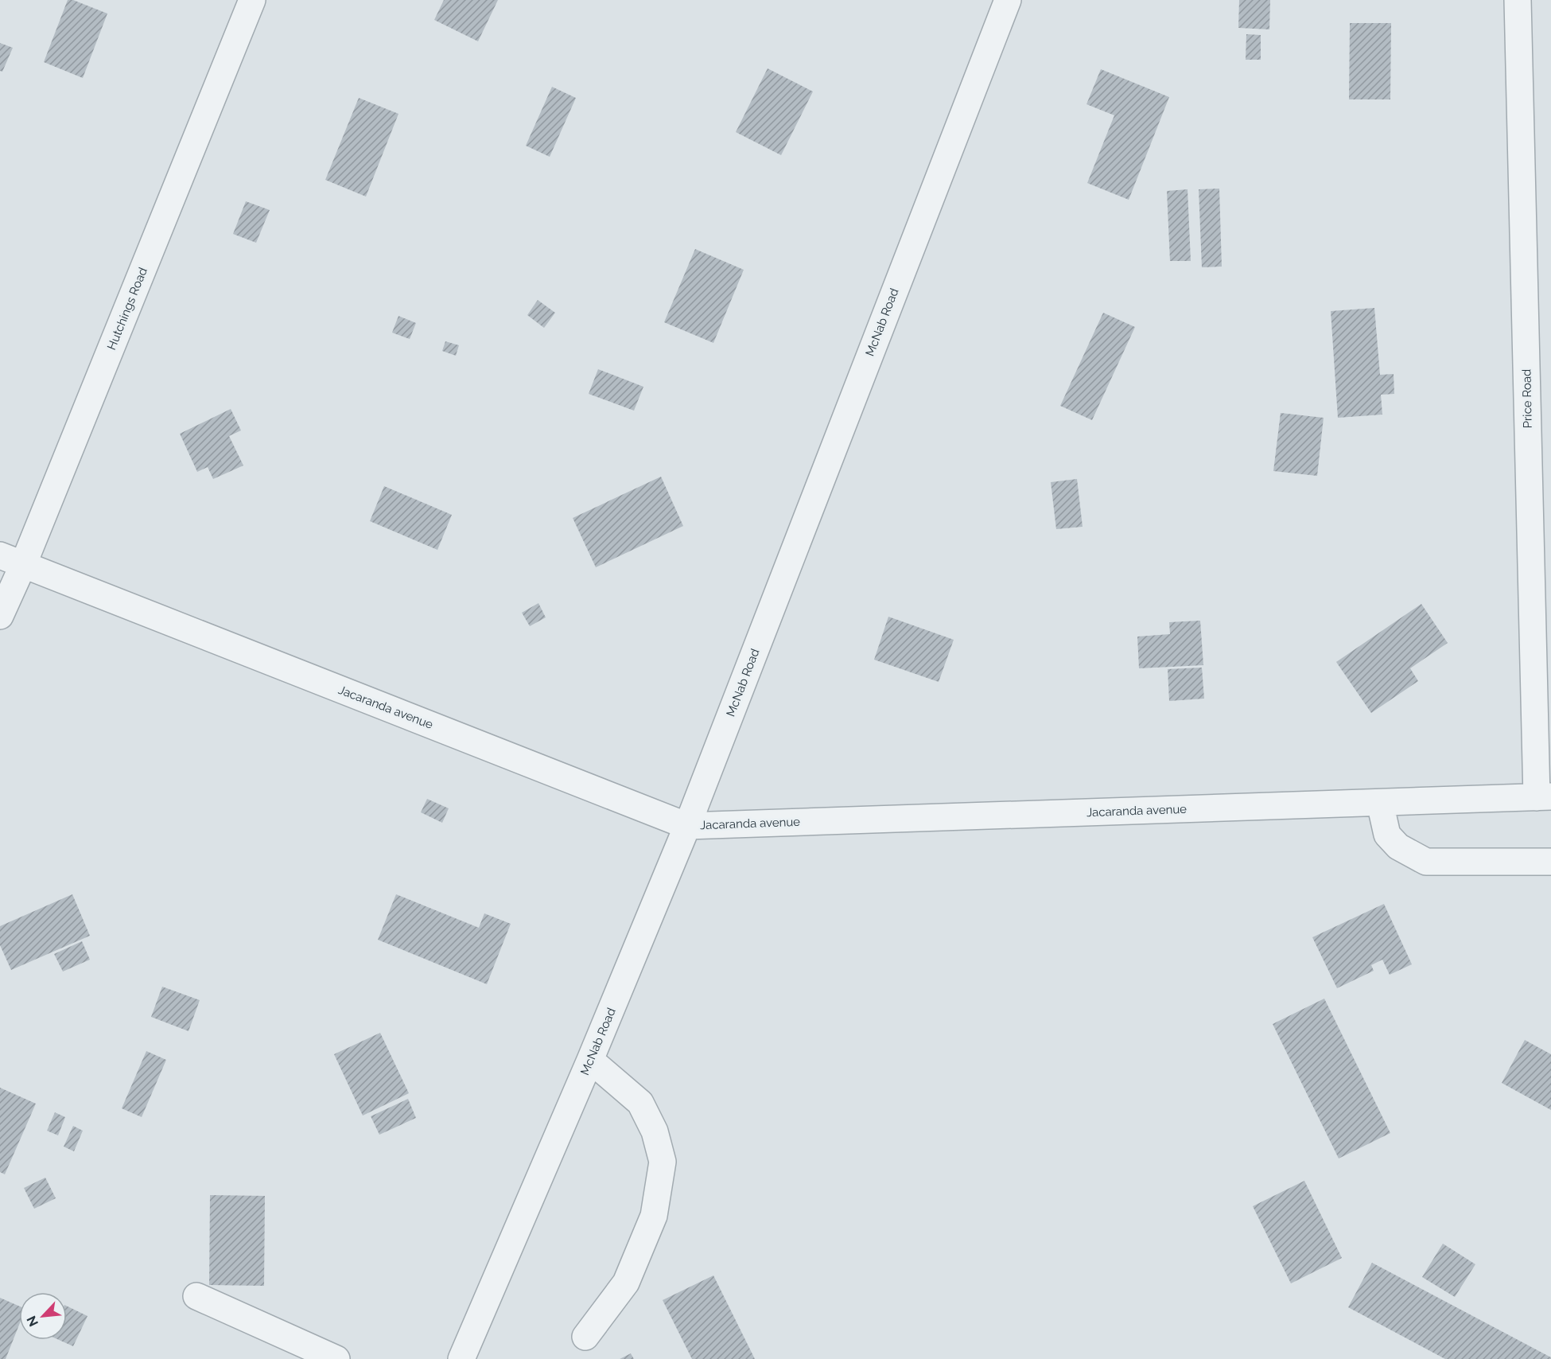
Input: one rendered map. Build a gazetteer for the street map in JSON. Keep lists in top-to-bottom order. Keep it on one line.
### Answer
{"streets":{"street":["Hutchings Road","McNab Road","Price Road","Jacaranda avenue"]},"crossings":[["Hutchings Road","Jacaranda avenue"],["McNab Road","Jacaranda avenue"],["Price Road","Jacaranda avenue"]],"north":"bottom left"}
